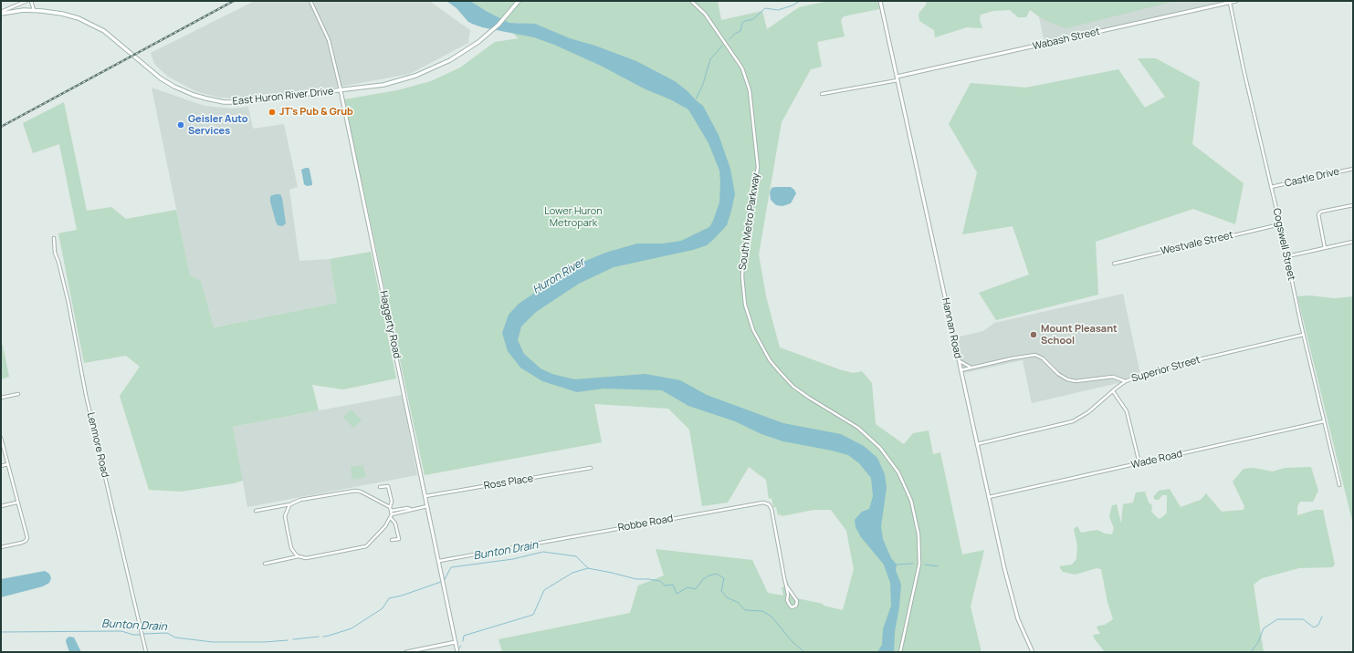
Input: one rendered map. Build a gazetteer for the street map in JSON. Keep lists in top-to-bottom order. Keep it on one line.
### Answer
{"streets":{"main road":["East Huron River Drive"],"street":["Wabash Street","Castle Drive","South Metro Parkway","Westvale Street","Cogswell Street","Haggerty Road","Hannan Road","Superior Street","Lenmore Road","Wade Road","Ross Place","Robbe Road"]},"crossings":[["Wabash Street","Cogswell Street"],["Wabash Street","Hannan Road"],["East Huron River Drive","Haggerty Road"],["Castle Drive","Cogswell Street"],["Westvale Street","Cogswell Street"],["Cogswell Street","Superior Street"],["Cogswell Street","Wade Road"],["Haggerty Road","Ross Place"],["Haggerty Road","Robbe Road"],["Hannan Road","Superior Street"],["Hannan Road","Wade Road"]],"water":["Huron River","Bunton Drain"],"parks":["Lower Huron Metropark"],"places":["JT's Pub & Grub","Geisler Auto Services","Mount Pleasant School"]}
